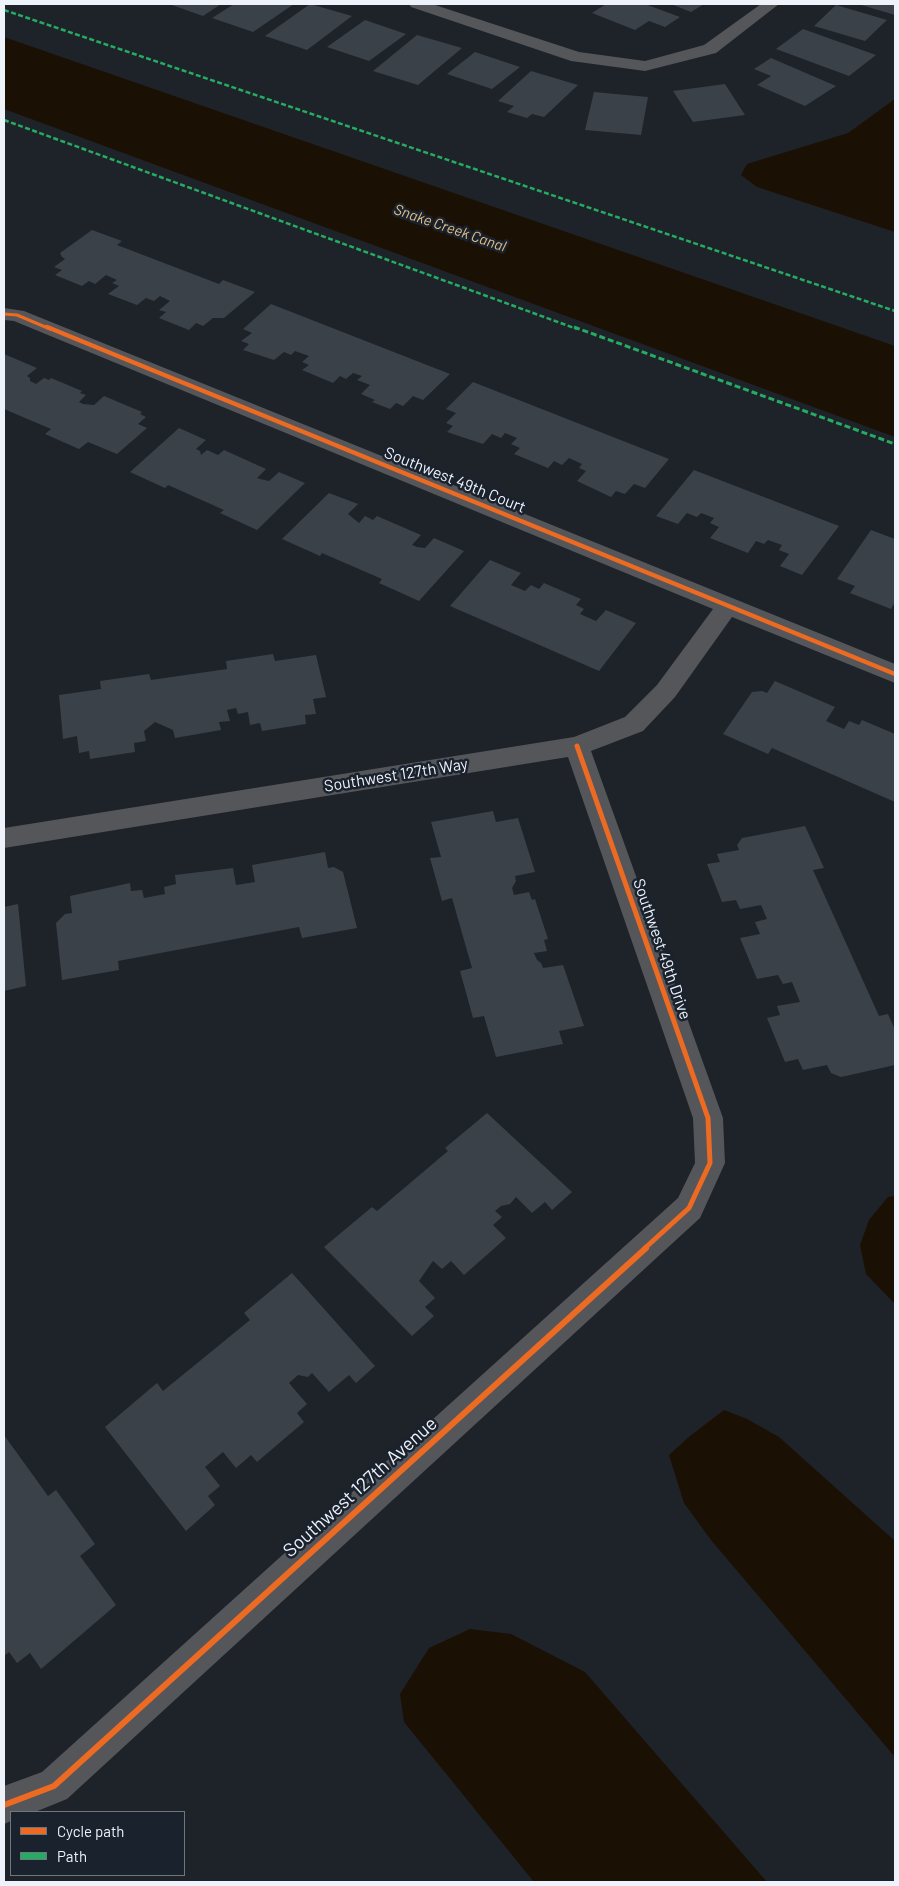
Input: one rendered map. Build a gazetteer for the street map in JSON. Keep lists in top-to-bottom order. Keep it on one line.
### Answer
{"streets":{"street":["Southwest 49th Court","Southwest 127th Way","Southwest 49th Drive","Southwest 127th Avenue"]},"crossings":[["Southwest 49th Court","Southwest 127th Way"],["Southwest 127th Way","Southwest 49th Drive"],["Southwest 49th Drive","Southwest 127th Avenue"]],"water":["Snake Creek Canal"],"legend":["Cycle path","Path"]}
